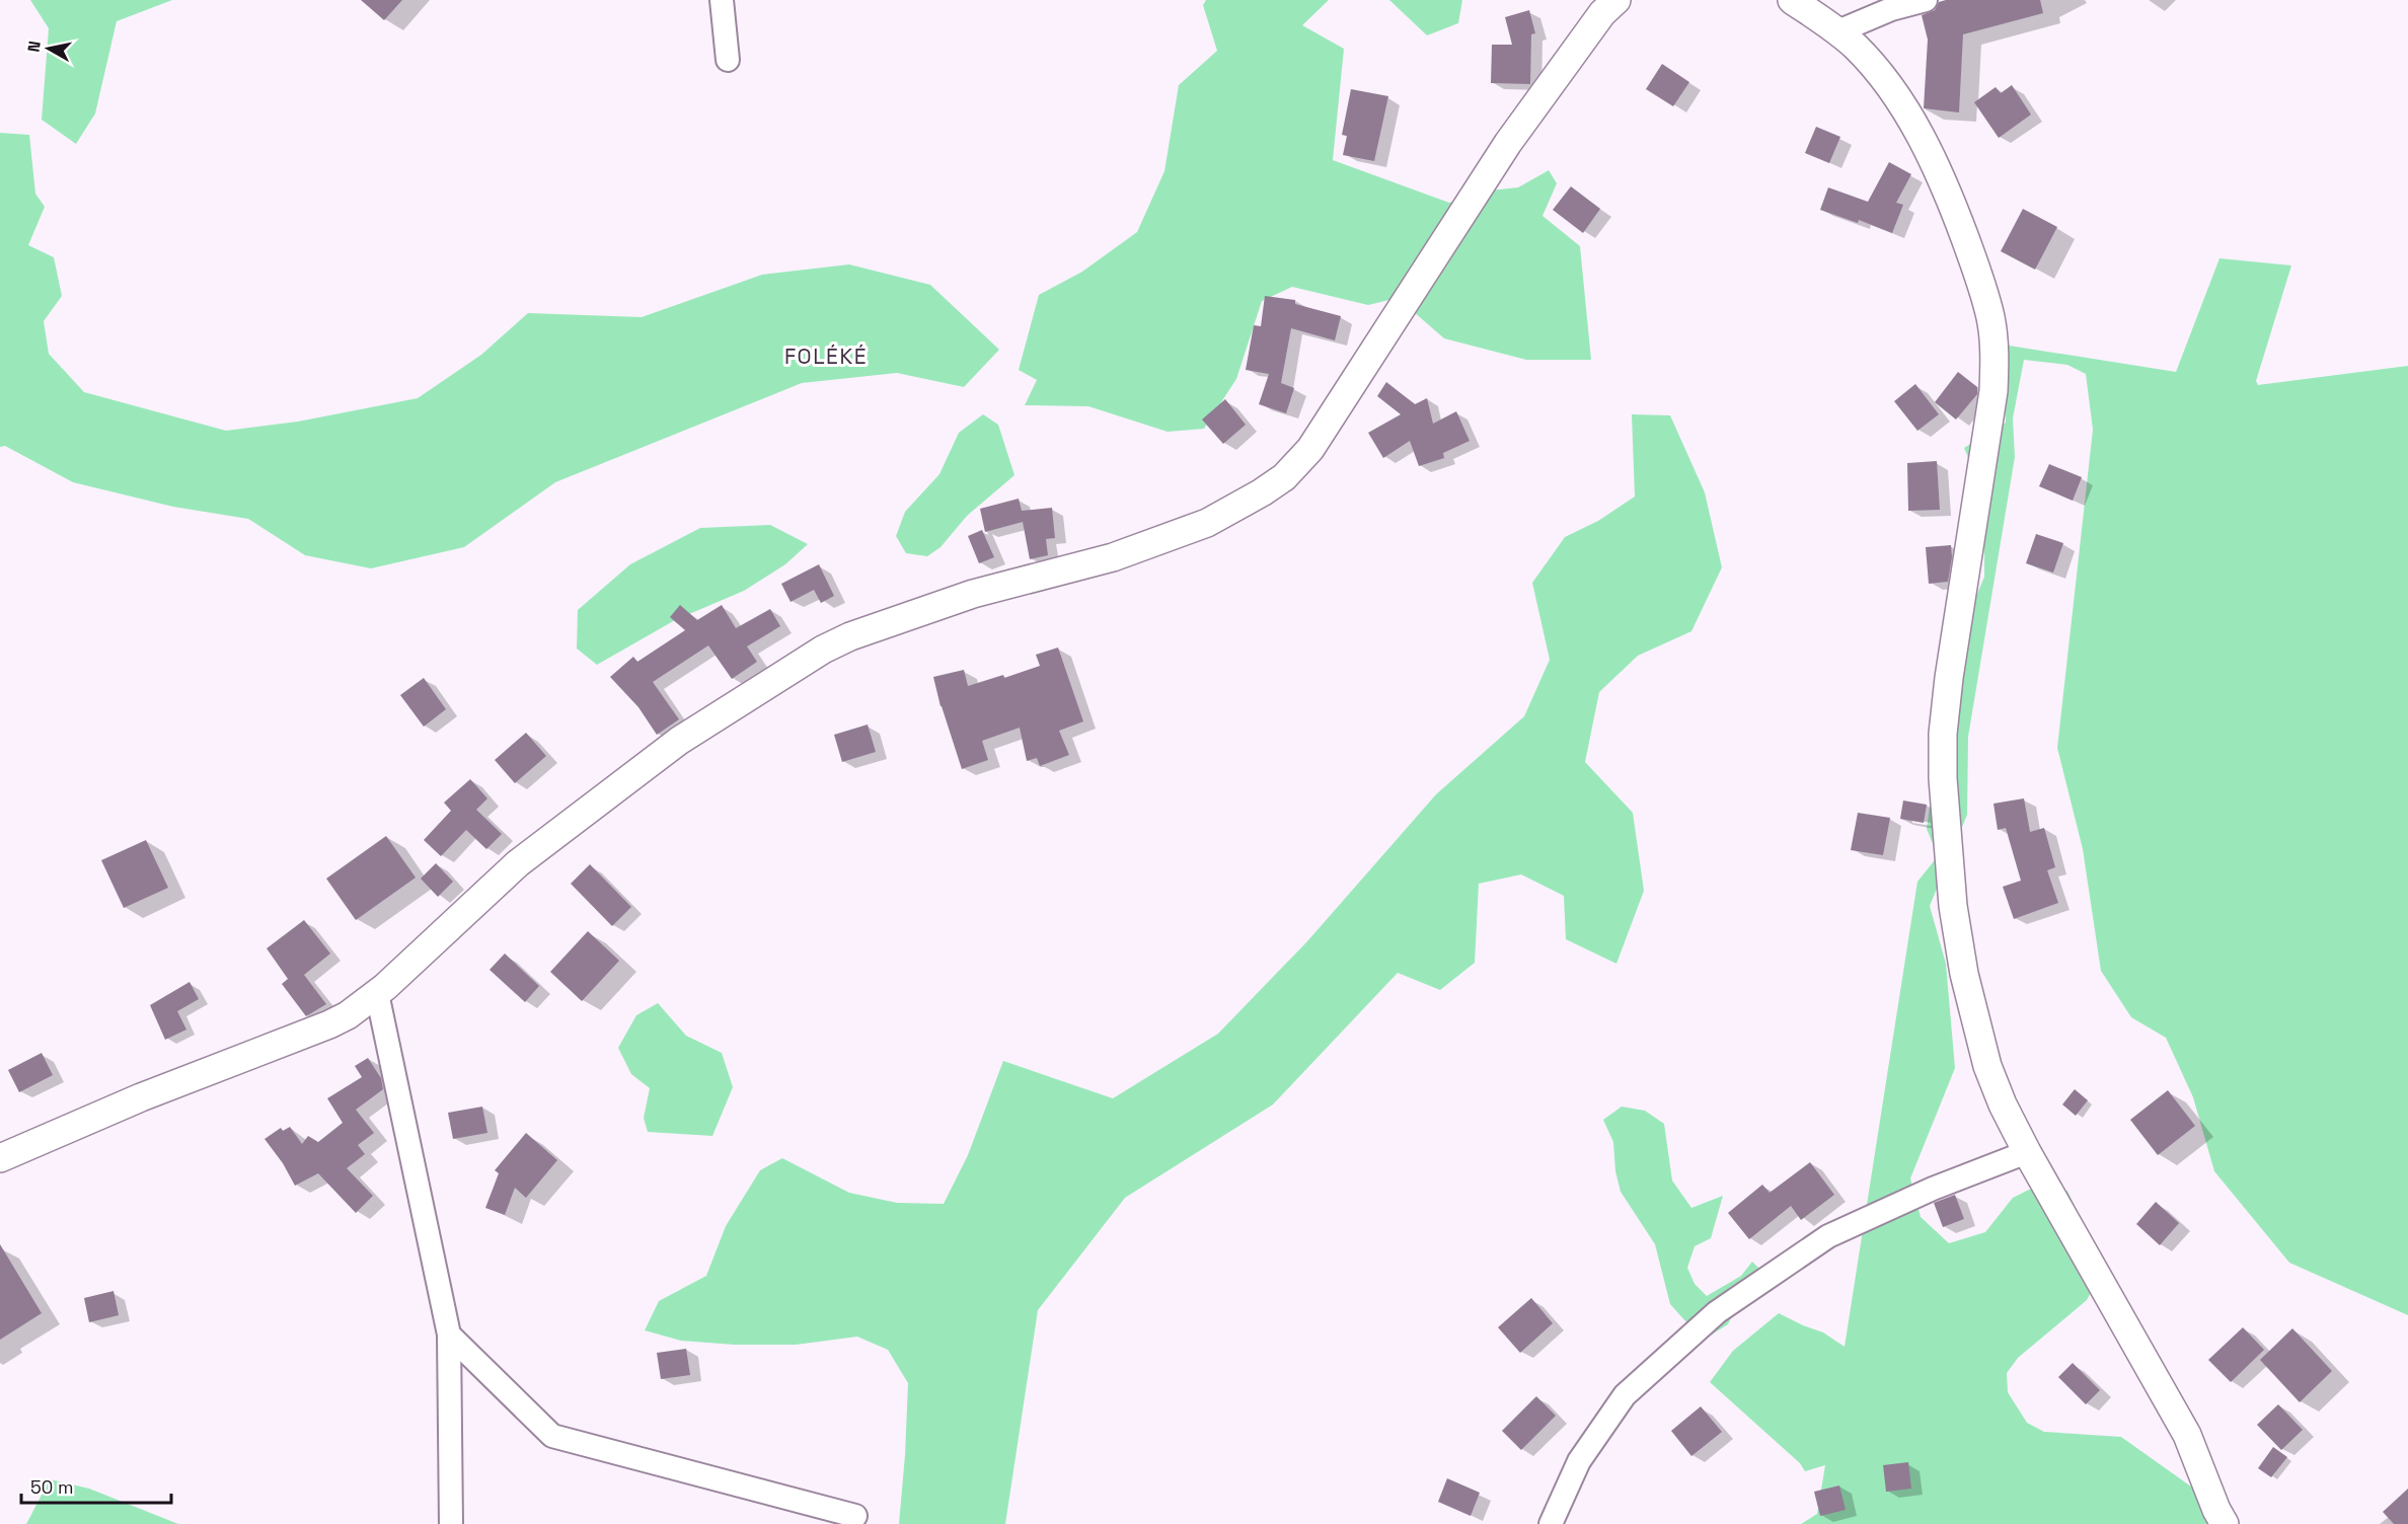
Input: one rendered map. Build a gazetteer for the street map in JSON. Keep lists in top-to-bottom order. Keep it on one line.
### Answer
{"districts":["FOLÉKÉ"],"scale_bar":"50 m","north":"left"}
